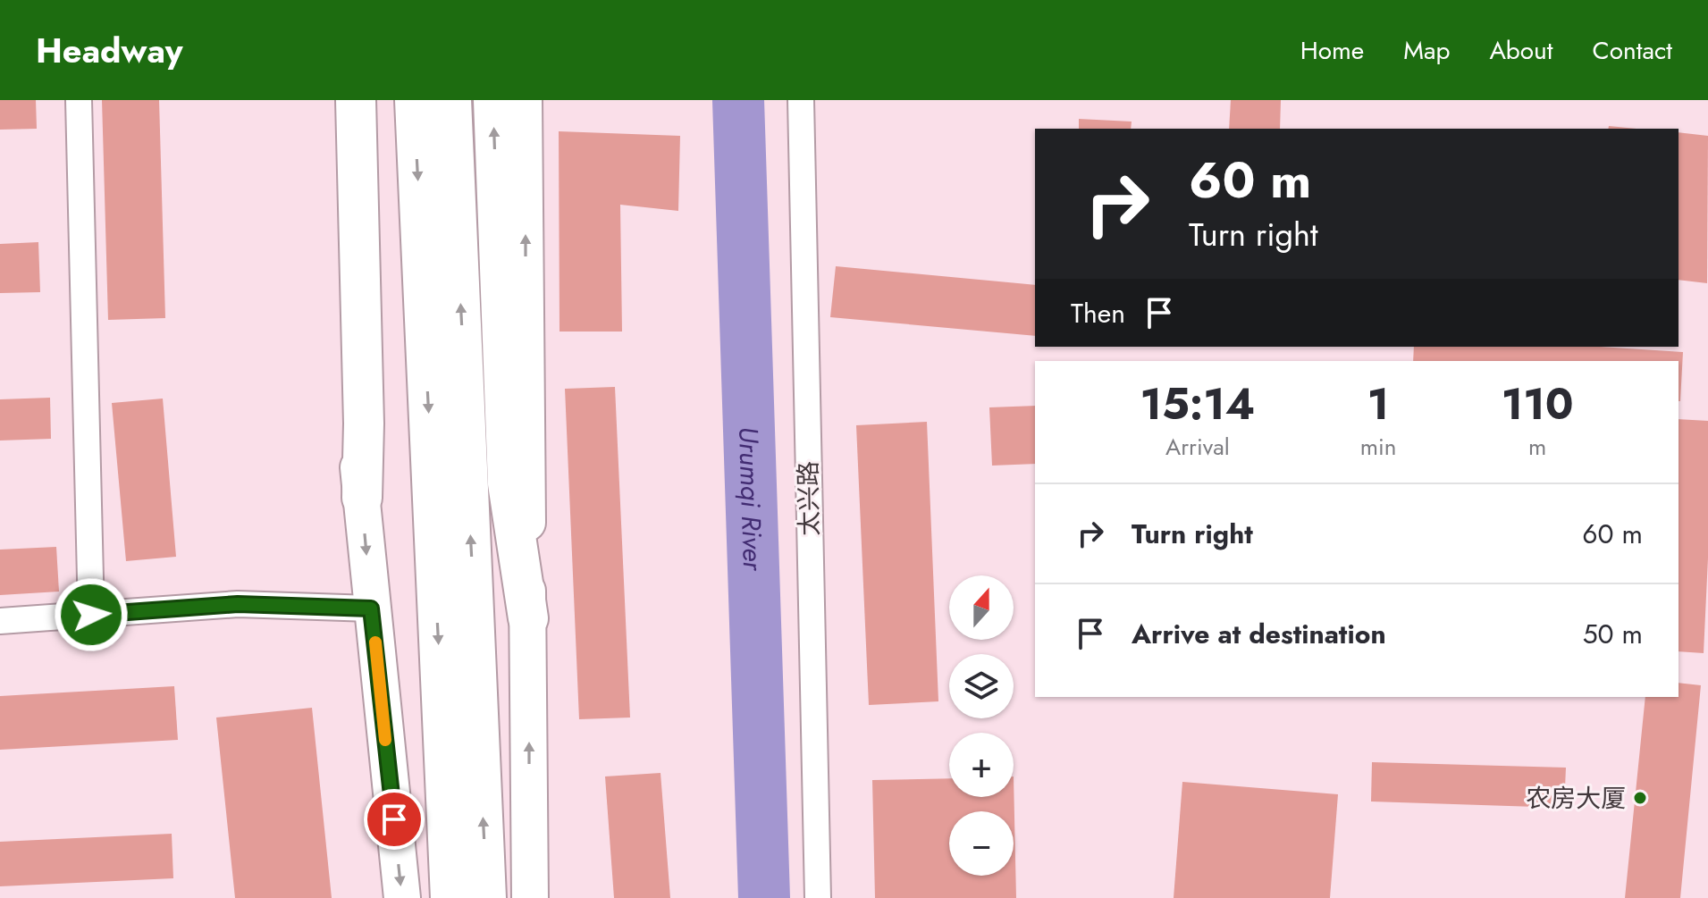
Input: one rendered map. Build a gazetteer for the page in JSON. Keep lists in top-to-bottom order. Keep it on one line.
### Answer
{"streets":{"street":["太兴路"]},"water":["Urumqi River"],"places":["农房大厦"],"north":"top","page":{"header":"Headway","nav":["Home","Map","About","Contact"],"turn":["60 m","Turn right"],"then":"Then","eta":["15:14","Arrival","1","min","110","m"],"list":[{"name":"Turn right","value":"60 m"},{"name":"Arrive at destination","value":"50 m"}],"map_buttons":["+","−"]}}
